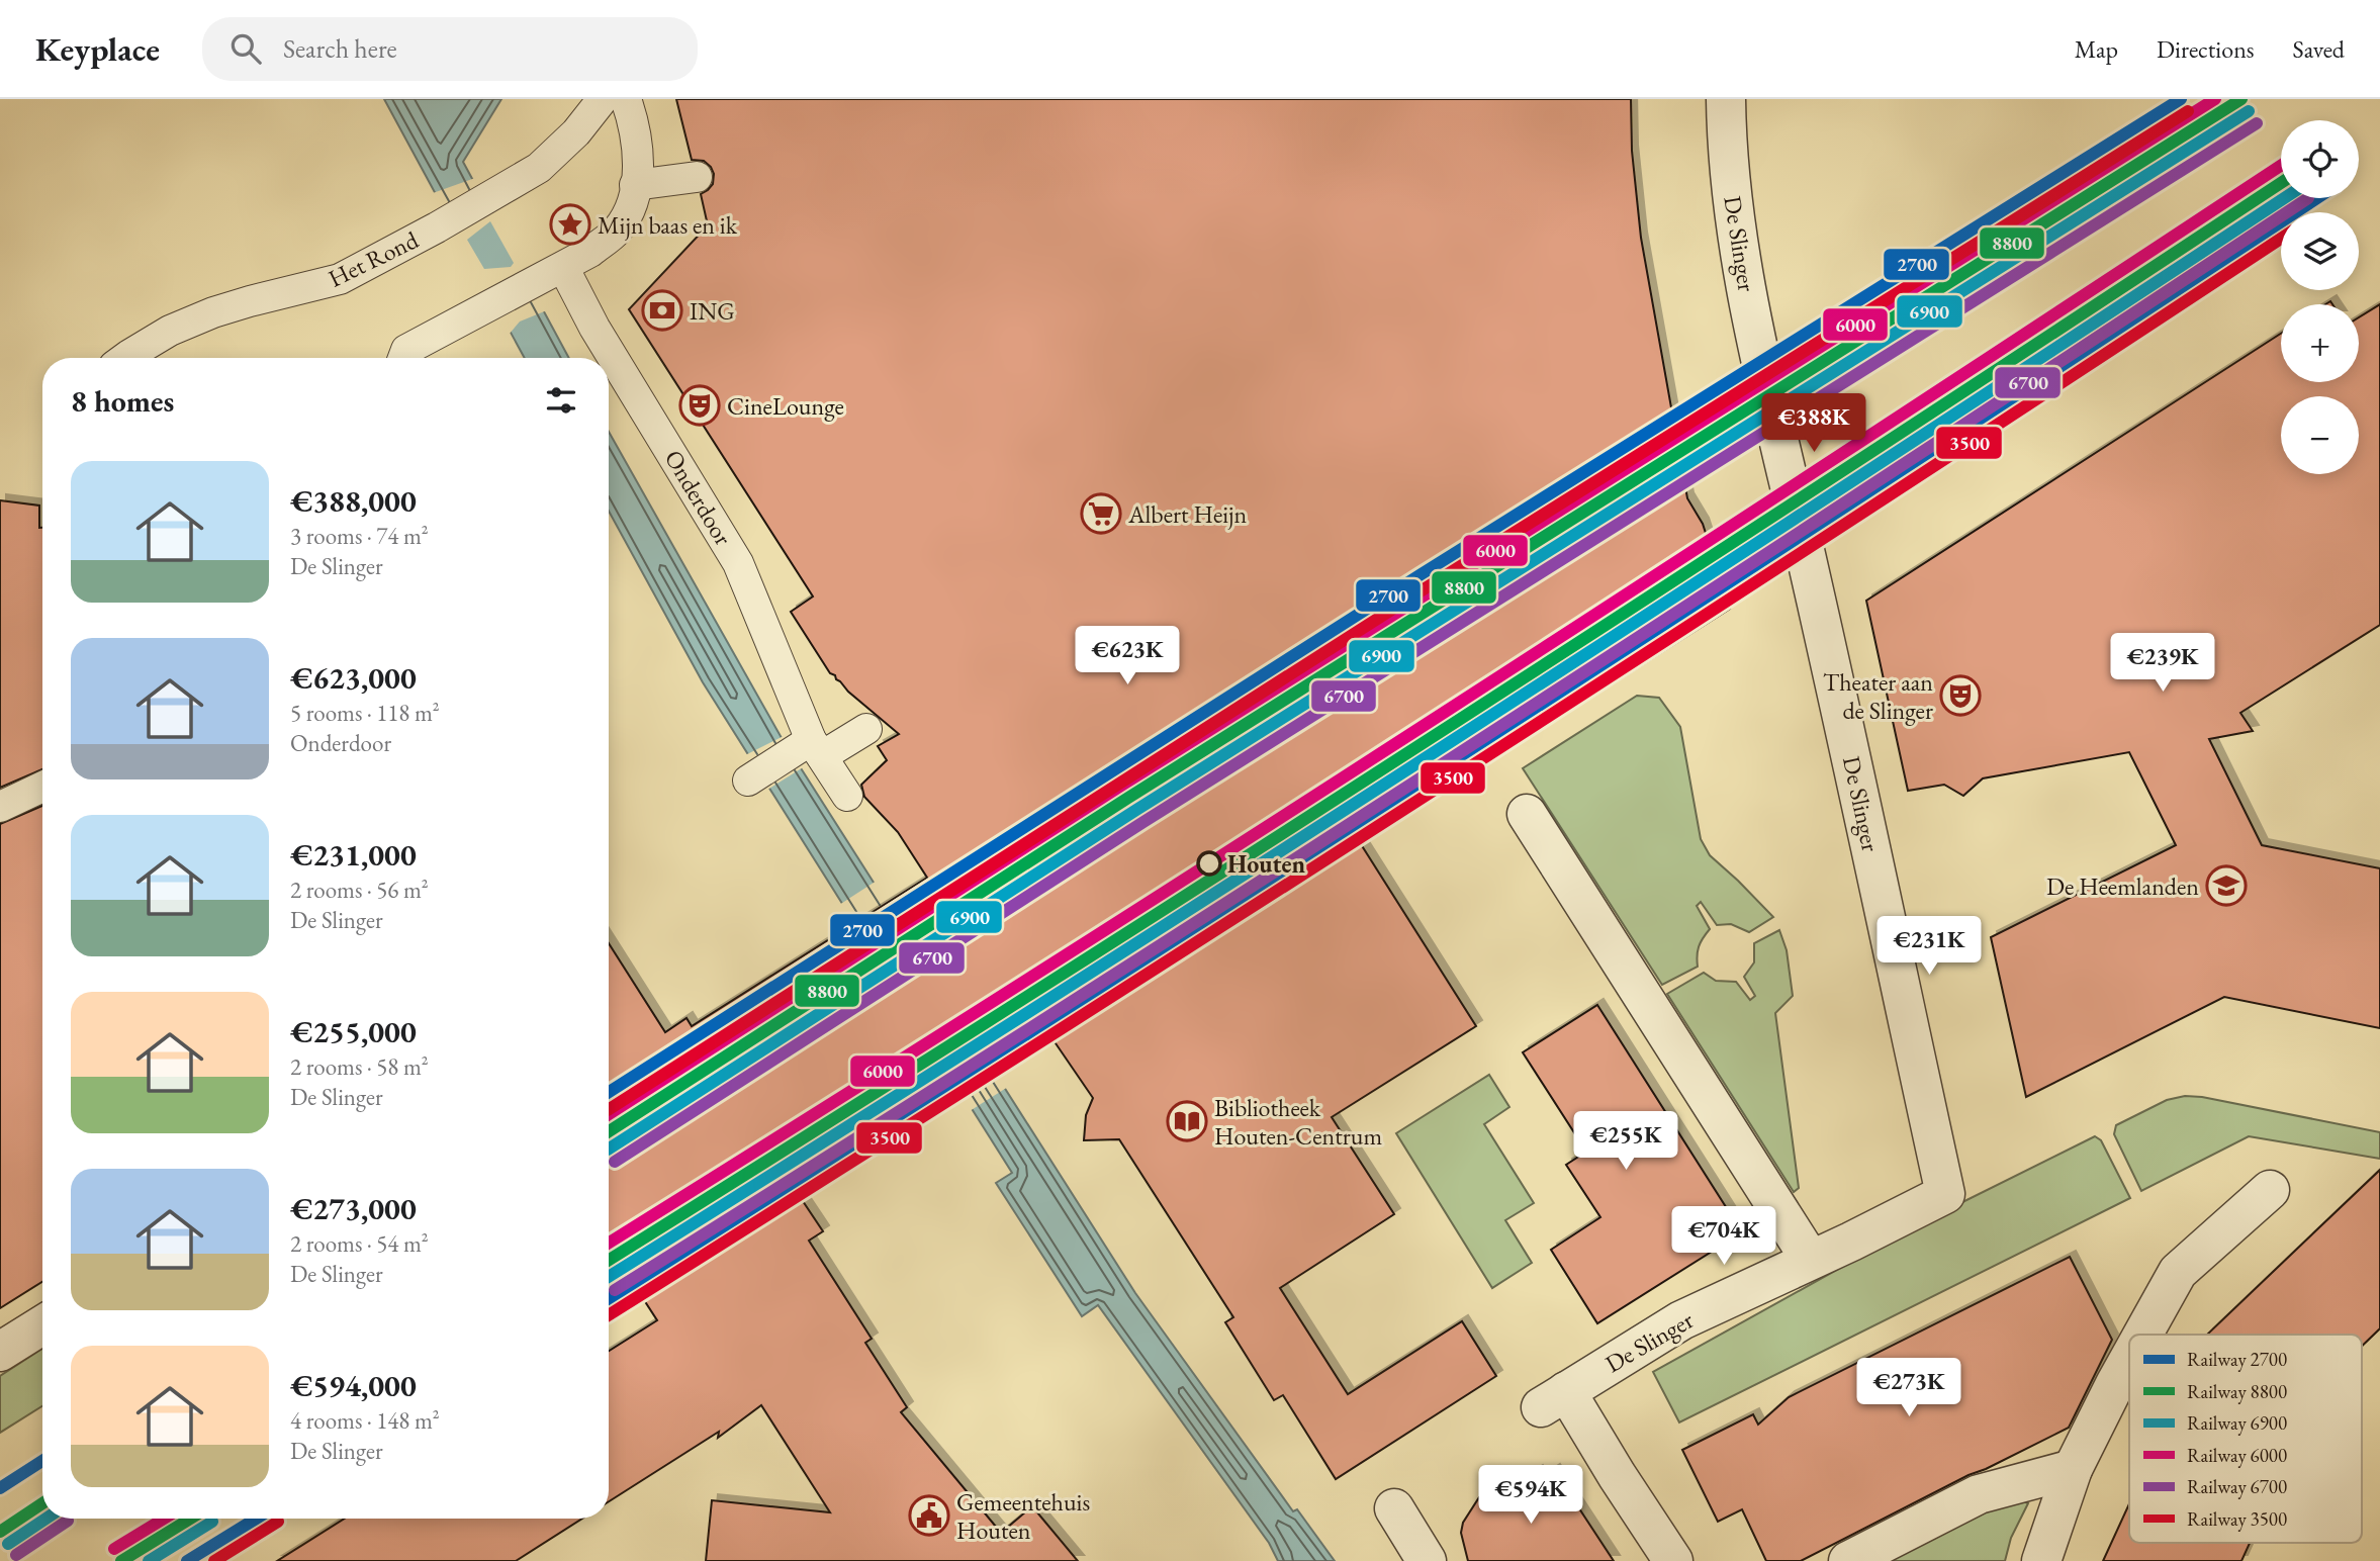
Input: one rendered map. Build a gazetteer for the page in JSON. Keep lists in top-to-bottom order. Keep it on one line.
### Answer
{"streets":{"street":["De Slinger","Het Rond","Onderdoor"]},"places":{"place":["Mijn baas en ik"],"bank":["ING"],"theatre":["CineLounge","Theater aan de Slinger"],"supermarket":["Albert Heijn"],"other":["Houten"],"school or university":["De Heemlanden"],"library":["Bibliotheek Houten-Centrum"],"public building":["Gemeentehuis Houten"]},"lines":["rail line 2700","rail line 8800","rail line 6000","rail line 6900","rail line 3500","rail line 6700"],"legend":["Railway 2700","Railway 8800","Railway 6900","Railway 6000","Railway 6700","Railway 3500"],"page":{"header":"Keyplace","search":"Search here","nav":["Map","Directions","Saved"],"map_buttons":["+","−"],"heading":"8 homes","price":["€388K","€623K","€239K","€231K","€255K","€704K","€273K","€594K"],"list":[{"name":"€388,000","note":"3 rooms · 74 m² · De Slinger"},{"name":"€623,000","note":"5 rooms · 118 m² · Onderdoor"},{"name":"€231,000","note":"2 rooms · 56 m² · De Slinger"},{"name":"€255,000","note":"2 rooms · 58 m² · De Slinger"},{"name":"€273,000","note":"2 rooms · 54 m² · De Slinger"},{"name":"€594,000","note":"4 rooms · 148 m² · De Slinger"}]}}
